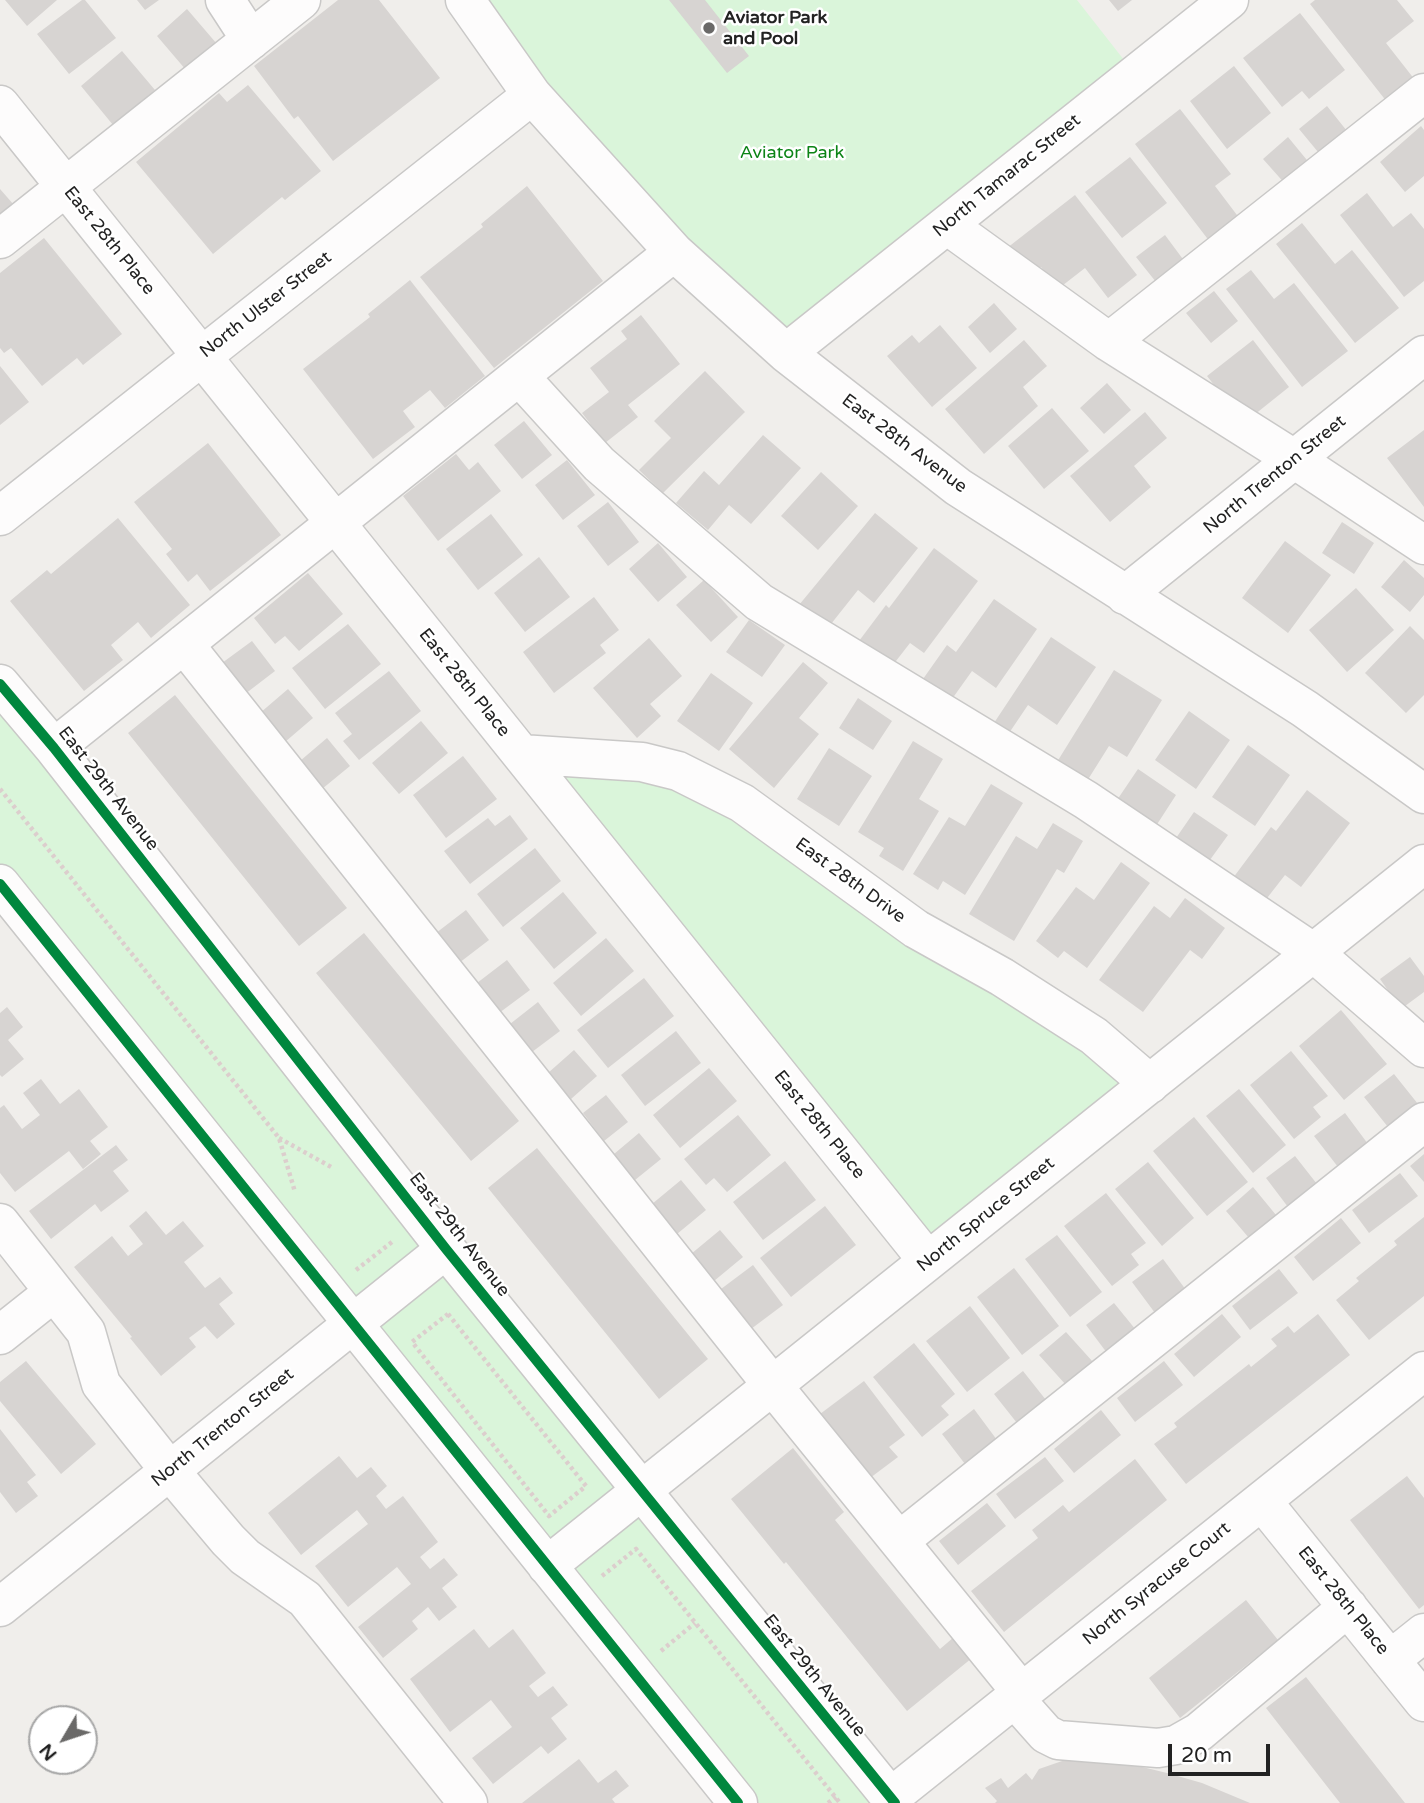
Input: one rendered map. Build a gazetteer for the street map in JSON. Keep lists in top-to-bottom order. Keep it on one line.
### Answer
{"streets":{"street":["North Tamarac Street","East 28th Place","North Ulster Street","East 28th Avenue","North Trenton Street","East 29th Avenue","East 28th Drive","North Spruce Street","North Syracuse Court"]},"crossings":[["North Tamarac Street","East 28th Avenue"],["East 28th Place","North Ulster Street"],["East 28th Place","East 28th Drive"],["East 28th Place","North Spruce Street"],["East 28th Place","North Syracuse Court"],["North Ulster Street","East 28th Avenue"],["East 28th Avenue","North Trenton Street"],["North Trenton Street","East 29th Avenue"],["East 29th Avenue","North Spruce Street"],["East 29th Avenue","North Syracuse Court"],["East 28th Drive","North Spruce Street"]],"parks":["Aviator Park"],"places":["Aviator Park and Pool"],"scale_bar":"20 m","north":"bottom left"}
